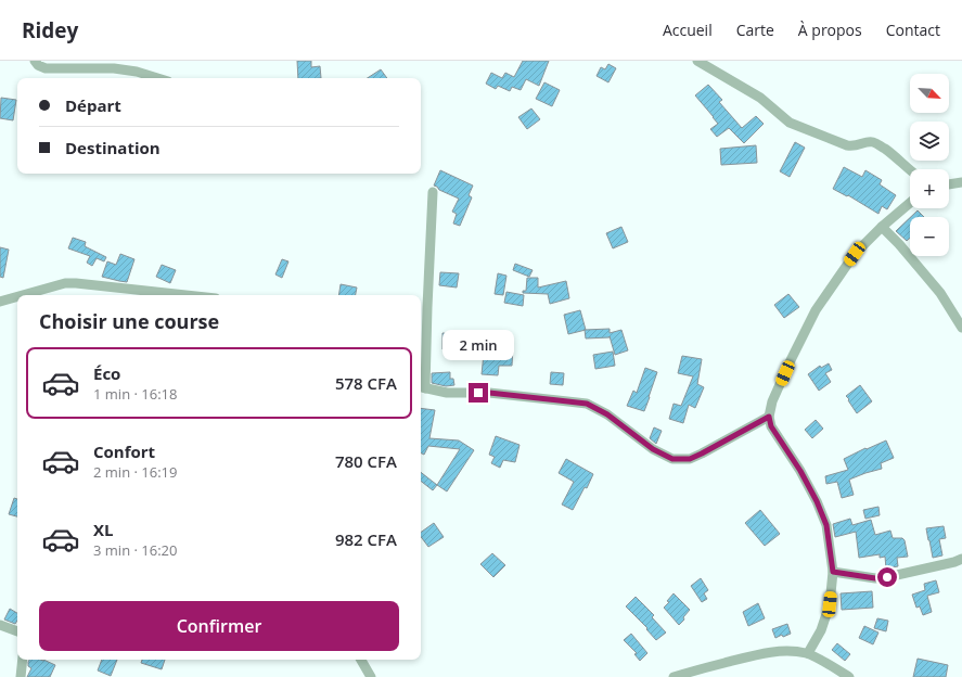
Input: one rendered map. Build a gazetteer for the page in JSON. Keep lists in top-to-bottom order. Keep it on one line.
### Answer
{"north":"bottom right","page":{"header":"Ridey","nav":["Accueil","Carte","À propos","Contact"],"map_buttons":["+","−"],"banner":["Départ","Destination"],"heading":"Choisir une course","bubble":"2 min","list":[{"name":"Éco","note":"1 min · 16:18","value":"578 CFA"},{"name":"Confort","note":"2 min · 16:19","value":"780 CFA"},{"name":"XL","note":"3 min · 16:20","value":"982 CFA"}],"buttons":"Confirmer"}}
